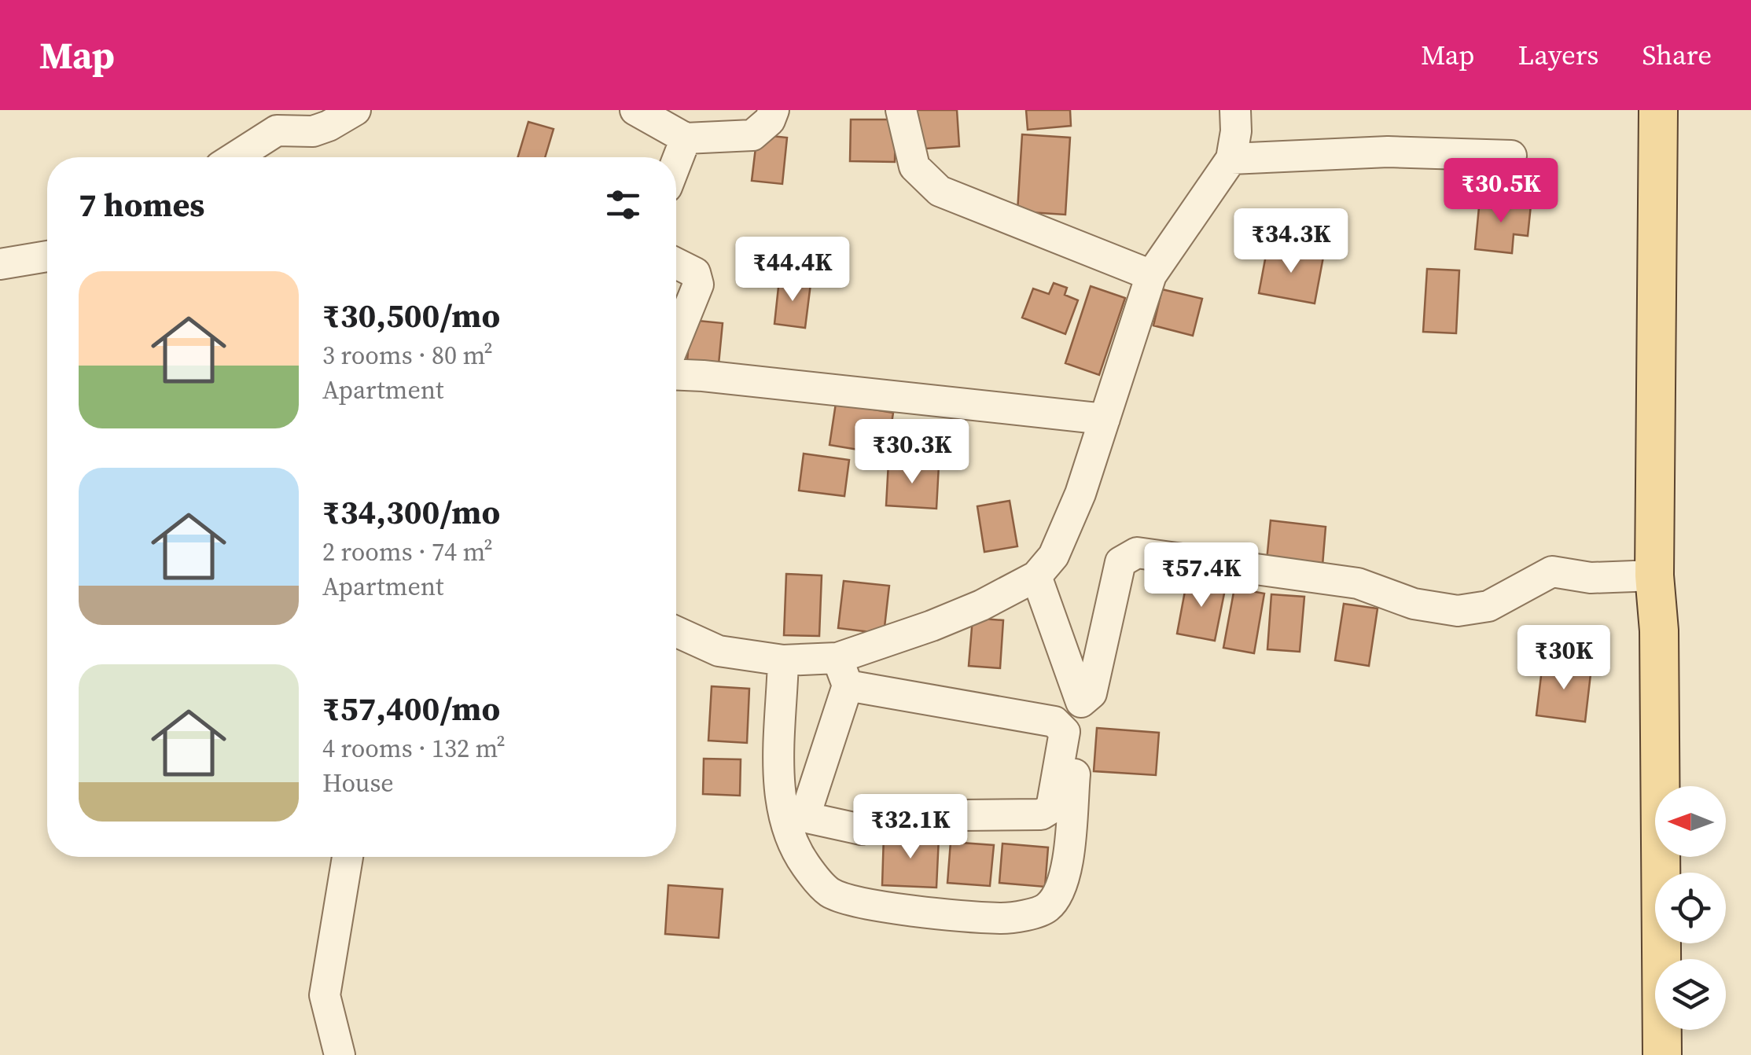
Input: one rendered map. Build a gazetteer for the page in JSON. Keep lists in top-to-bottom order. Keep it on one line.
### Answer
{"north":"left","page":{"header":"Map","nav":["Map","Layers","Share"],"heading":"7 homes","price":["₹30.5K","₹34.3K","₹44.4K","₹30.3K","₹57.4K","₹30K","₹32.1K"],"list":[{"name":"₹30,500/mo","note":"3 rooms · 80 m² · Apartment"},{"name":"₹34,300/mo","note":"2 rooms · 74 m² · Apartment"},{"name":"₹57,400/mo","note":"4 rooms · 132 m² · House"}]}}
